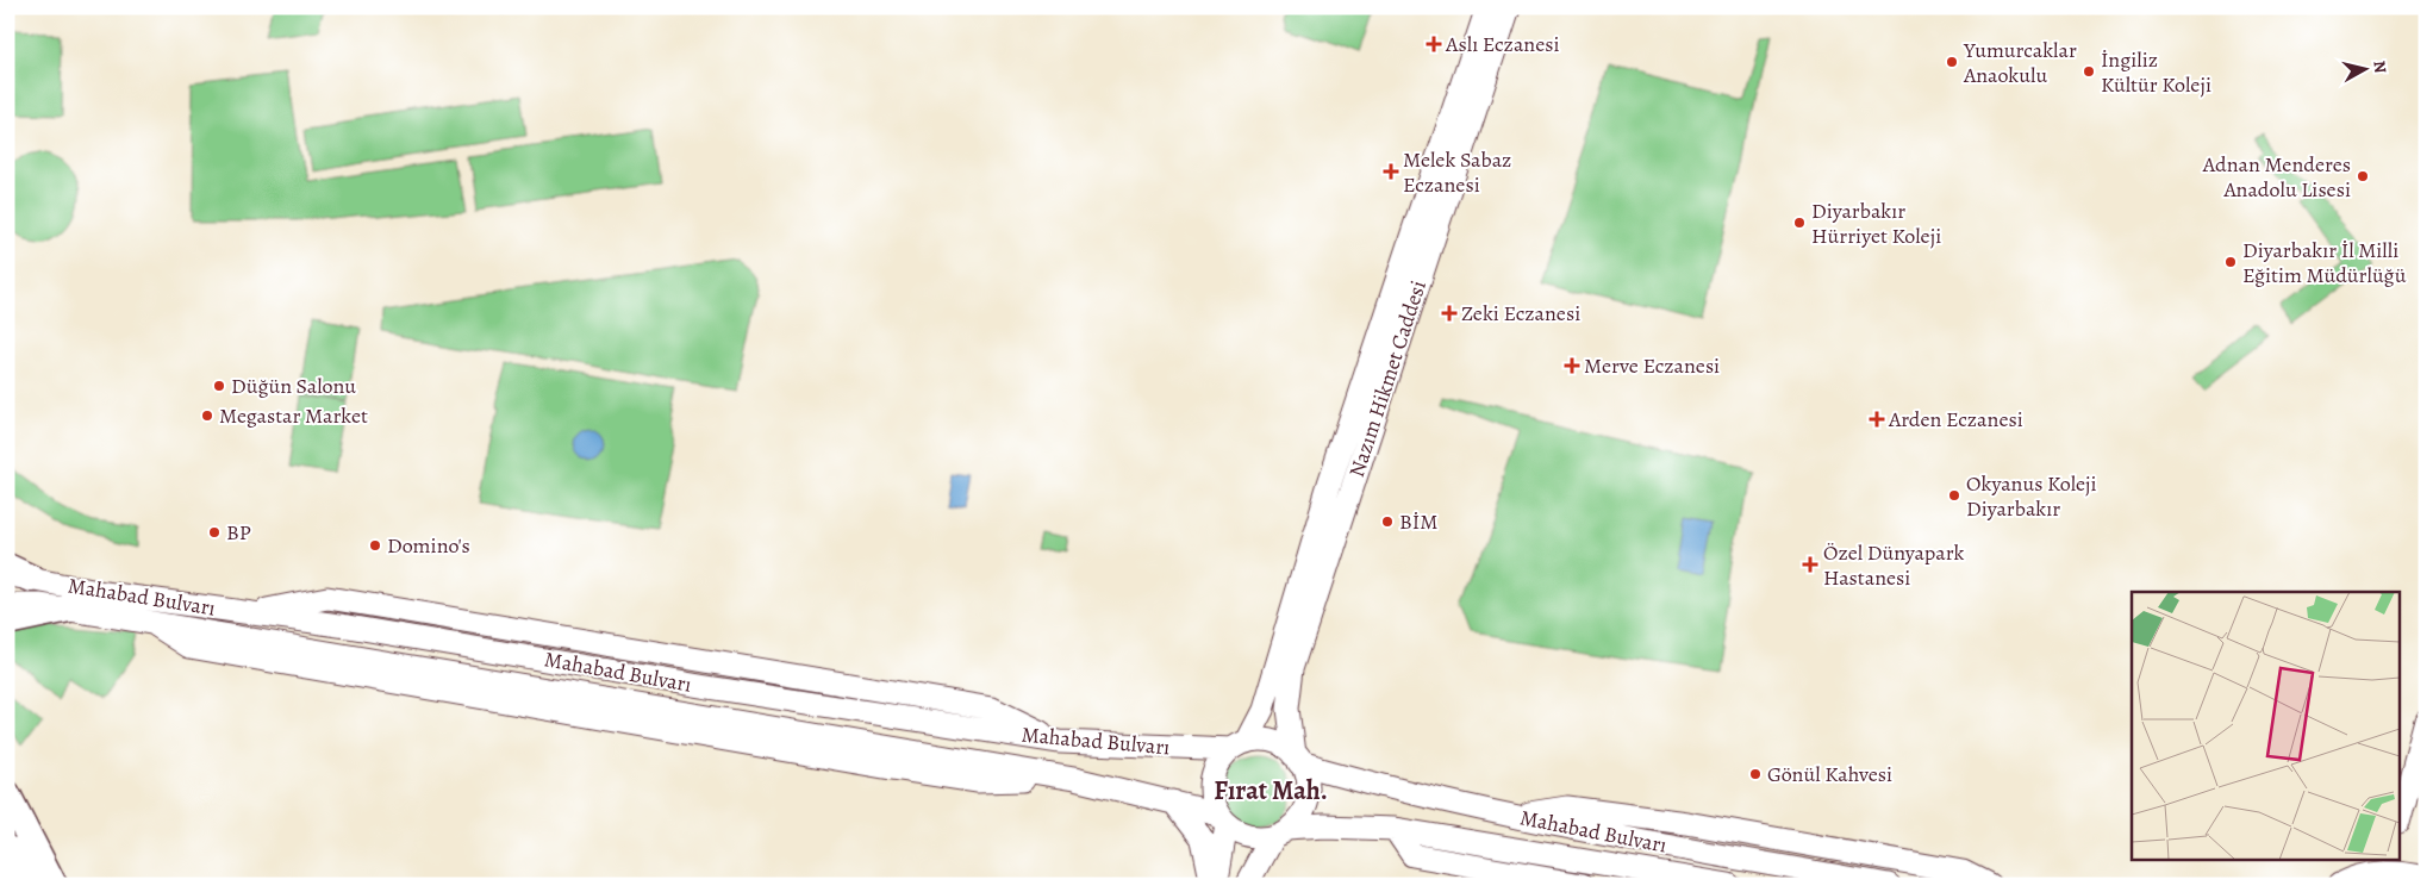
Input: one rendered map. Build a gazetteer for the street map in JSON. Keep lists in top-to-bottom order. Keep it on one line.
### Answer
{"streets":{"main road":["Nazım Hikmet Caddesi","Mahabad Bulvarı"]},"crossings":[["Nazım Hikmet Caddesi","Mahabad Bulvarı"]],"districts":["Fırat Mah."],"places":{"health":["Aslı Eczanesi","Melek Sabaz Eczanesi","Zeki Eczanesi","Merve Eczanesi","Arden Eczanesi","Özel Dünyapark Hastanesi"],"other":["Yumurcaklar Anaokulu","İngiliz Kültür Koleji","Adnan Menderes Anadolu Lisesi","Diyarbakır Hürriyet Koleji","Diyarbakır İl Milli Eğitim Müdürlüğü","Düğün Salonu","Megastar Market","Okyanus Koleji Diyarbakır","BİM","BP","Domino's","Gönül Kahvesi"]},"north":"right"}
